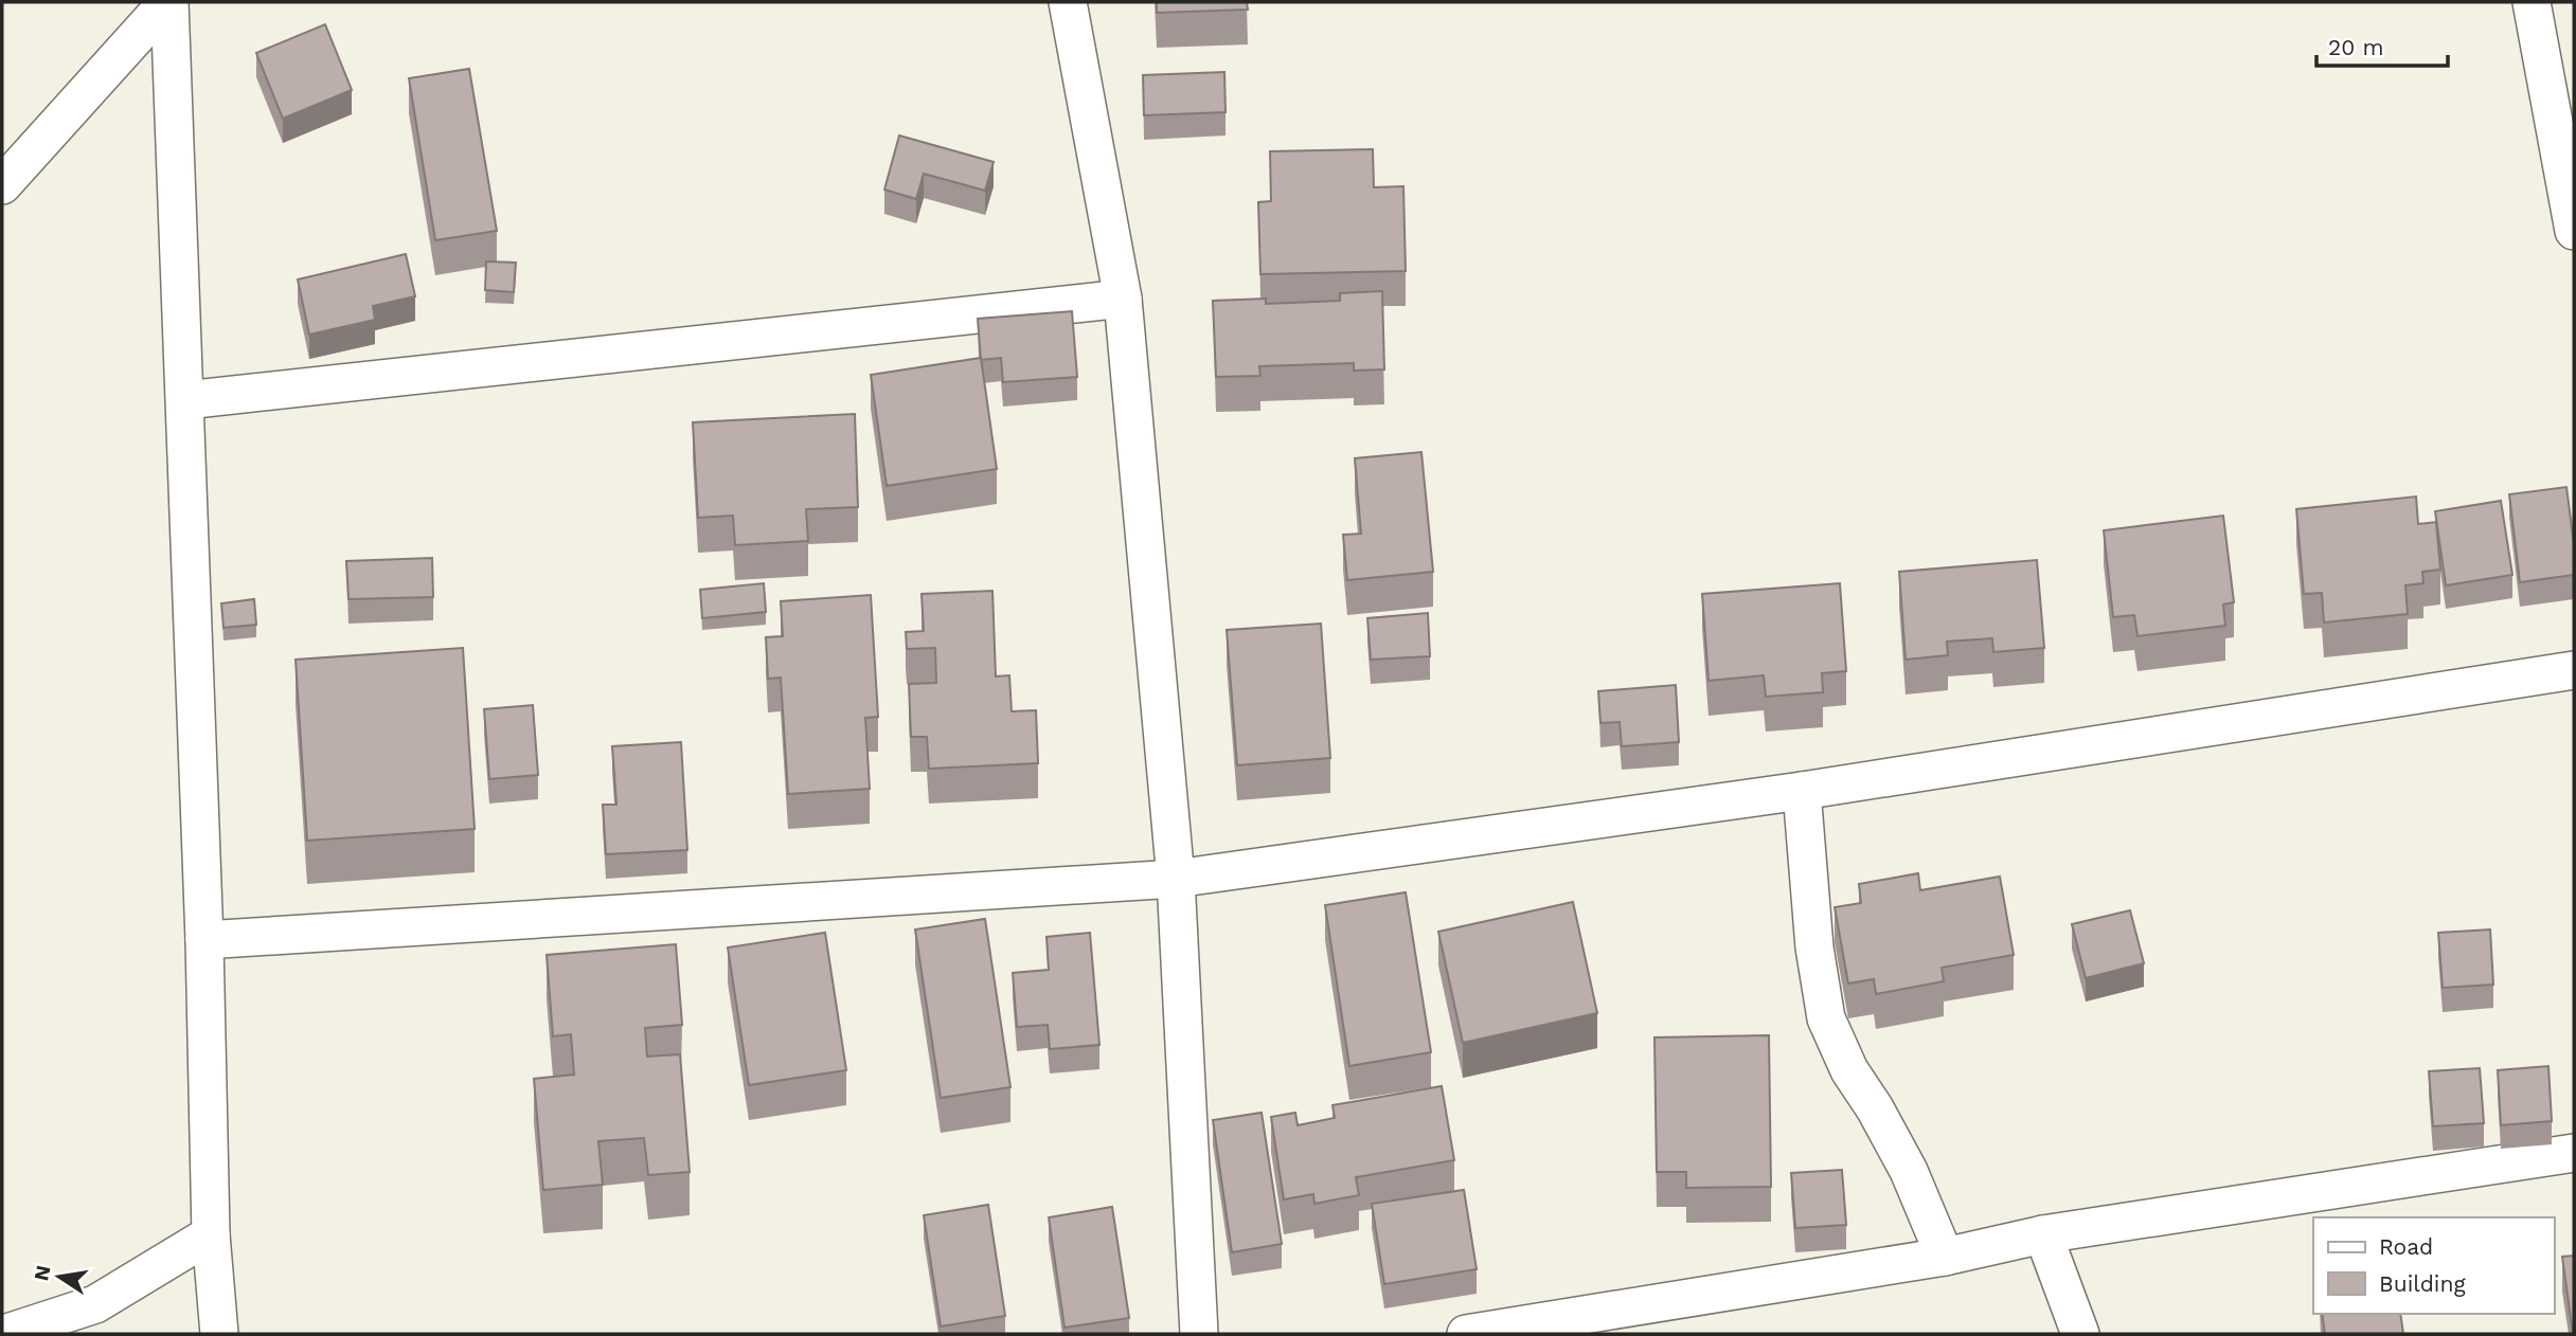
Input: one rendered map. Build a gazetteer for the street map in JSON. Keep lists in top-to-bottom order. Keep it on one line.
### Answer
{"legend":["Road","Building"],"scale_bar":"20 m","north":"left"}
